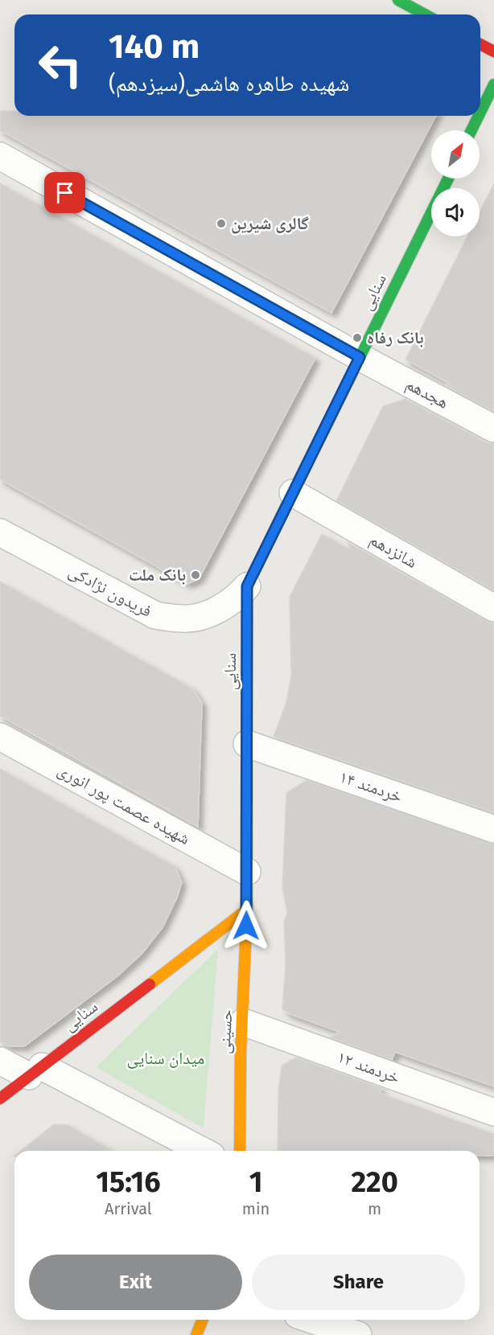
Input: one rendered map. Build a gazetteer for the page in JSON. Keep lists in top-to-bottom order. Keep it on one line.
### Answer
{"streets":{"street":["سنایی","هجدهم","شانزدهم","فریدون نژادکی","خردمند ۱۴","شهیده عصمت پور انوری","حسینی","خردمند ۱۲"]},"crossings":[["سنایی","هجدهم"],["سنایی","شانزدهم"],["سنایی","فریدون نژادکی"],["سنایی","خردمند ۱۴"],["سنایی","شهیده عصمت پور انوری"],["سنایی","حسینی"],["حسینی","خردمند ۱۲"]],"parks":["میدان سنایی"],"places":["گالری شیرین","بانک رفاه","بانک ملت"],"north":"top right","page":{"turn":["140 m","شهیده طاهره هاشمی(سیزدهم)"],"eta":["15:16","Arrival","1","min","220","m"],"buttons":["Exit","Share"]}}
